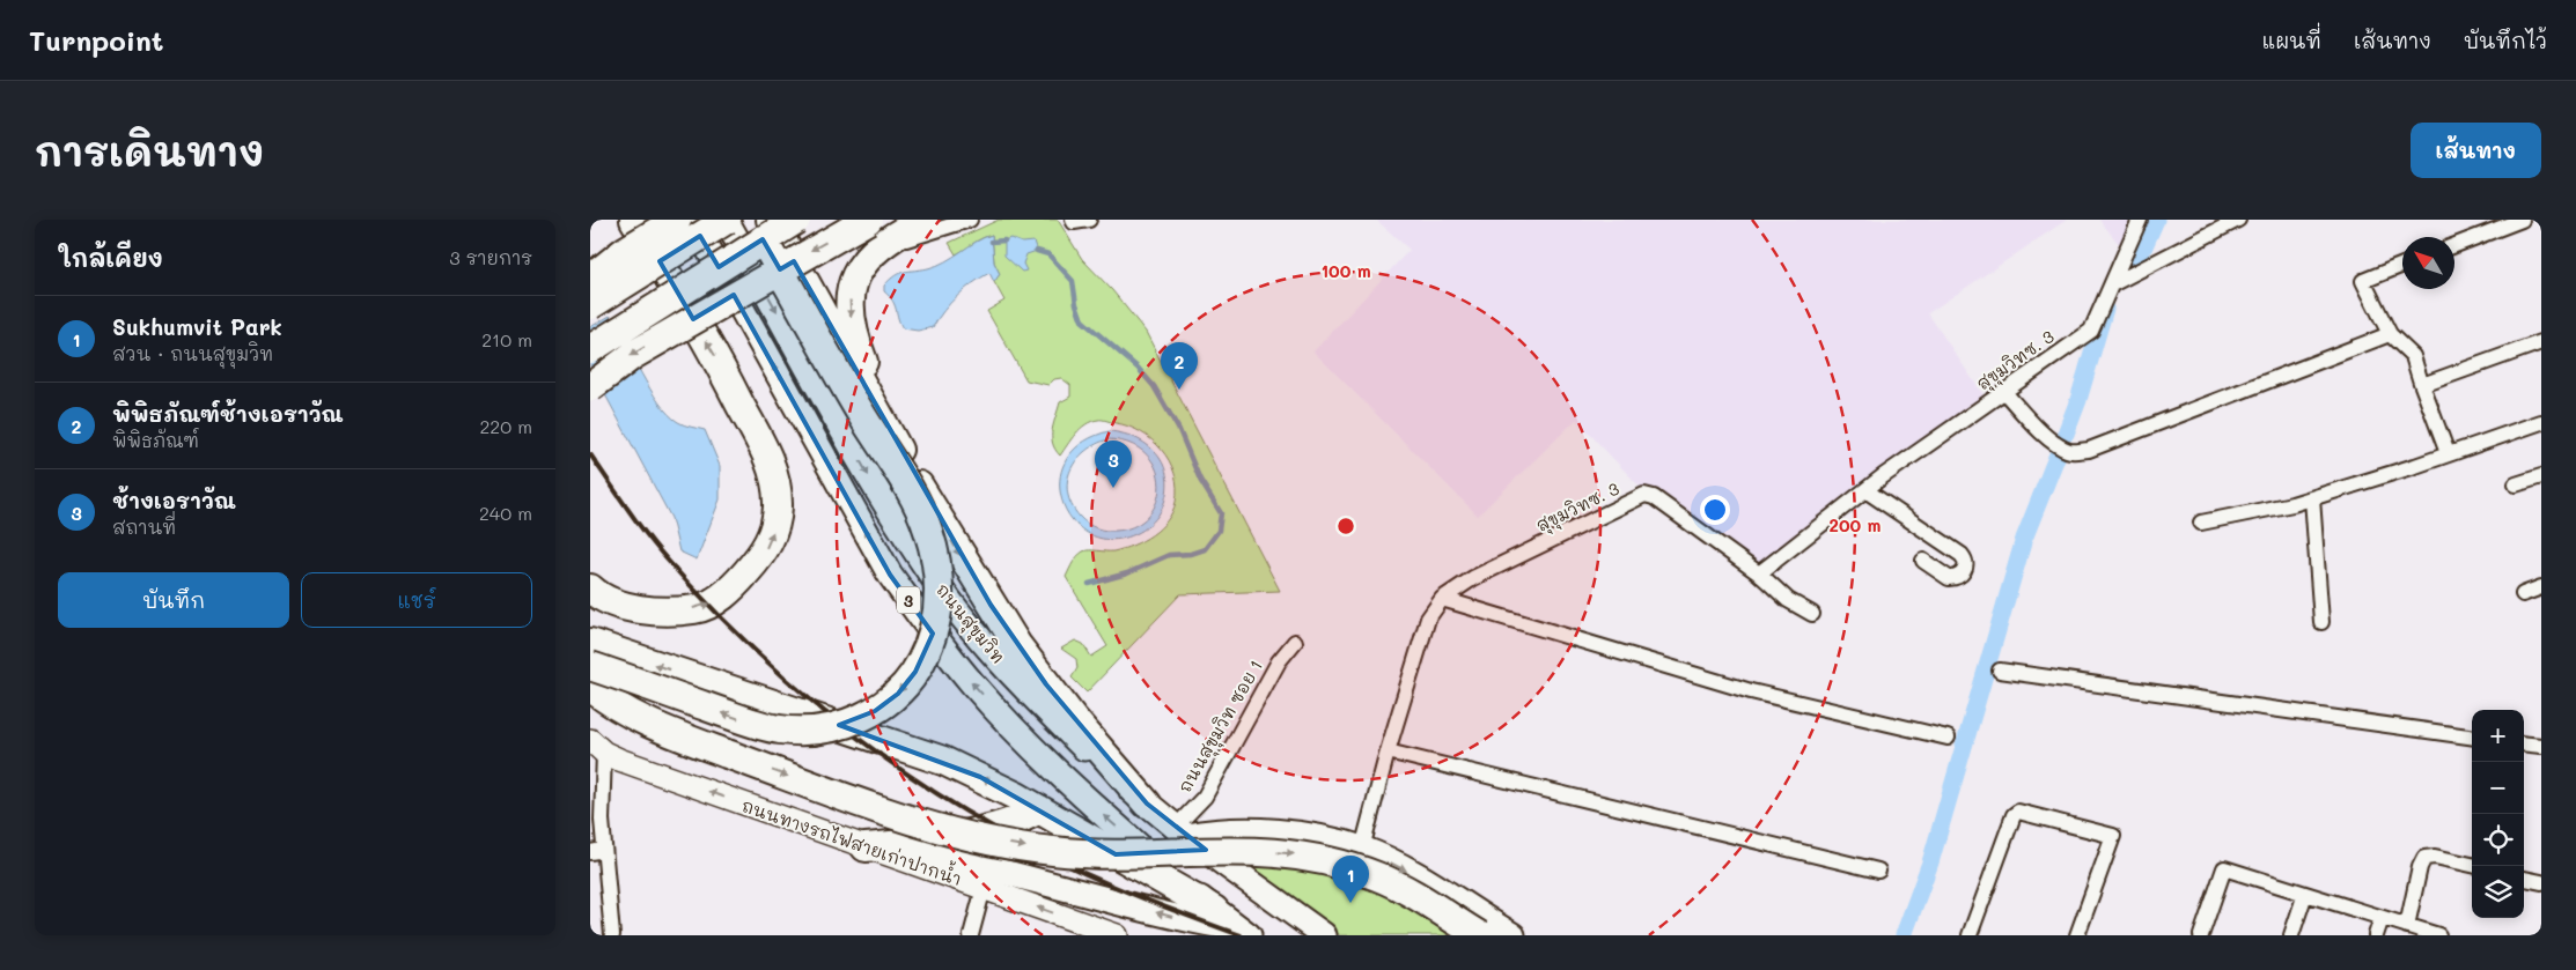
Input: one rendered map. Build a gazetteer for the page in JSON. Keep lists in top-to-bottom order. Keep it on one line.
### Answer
{"streets":{"highway":["3","ถนนสุขุมวิท"],"main road":["ถนนทางรถไฟสายเก่าปากน้ำ"],"street":["สุขุมวิทซ. 3","ถนนสุขุมวิท ซอย 1"]},"crossings":[["ถนนสุขุมวิท","ถนนสุขุมวิท ซอย 1"]],"one_way":["ถนนทางรถไฟสายเก่าปากน้ำ"],"north":"top left","page":{"header":"Turnpoint","nav":["แผนที่","เส้นทาง","บันทึกไว้"],"buttons":["เส้นทาง",["บันทึก","แชร์"]],"title":"การเดินทาง","heading":["ใกล้เคียง","3 รายการ"],"list":[{"mark":"1","name":"Sukhumvit Park","note":"สวน · ถนนสุขุมวิท","value":"210 m"},{"mark":"2","name":"พิพิธภัณฑ์ช้างเอราวัณ","note":"พิพิธภัณฑ์","value":"220 m"},{"mark":"3","name":"ช้างเอราวัณ","note":"สถานที่","value":"240 m"}],"pins":["2","3","1"],"map_buttons":["+","−"]},"rings":["100 m","200 m"]}
